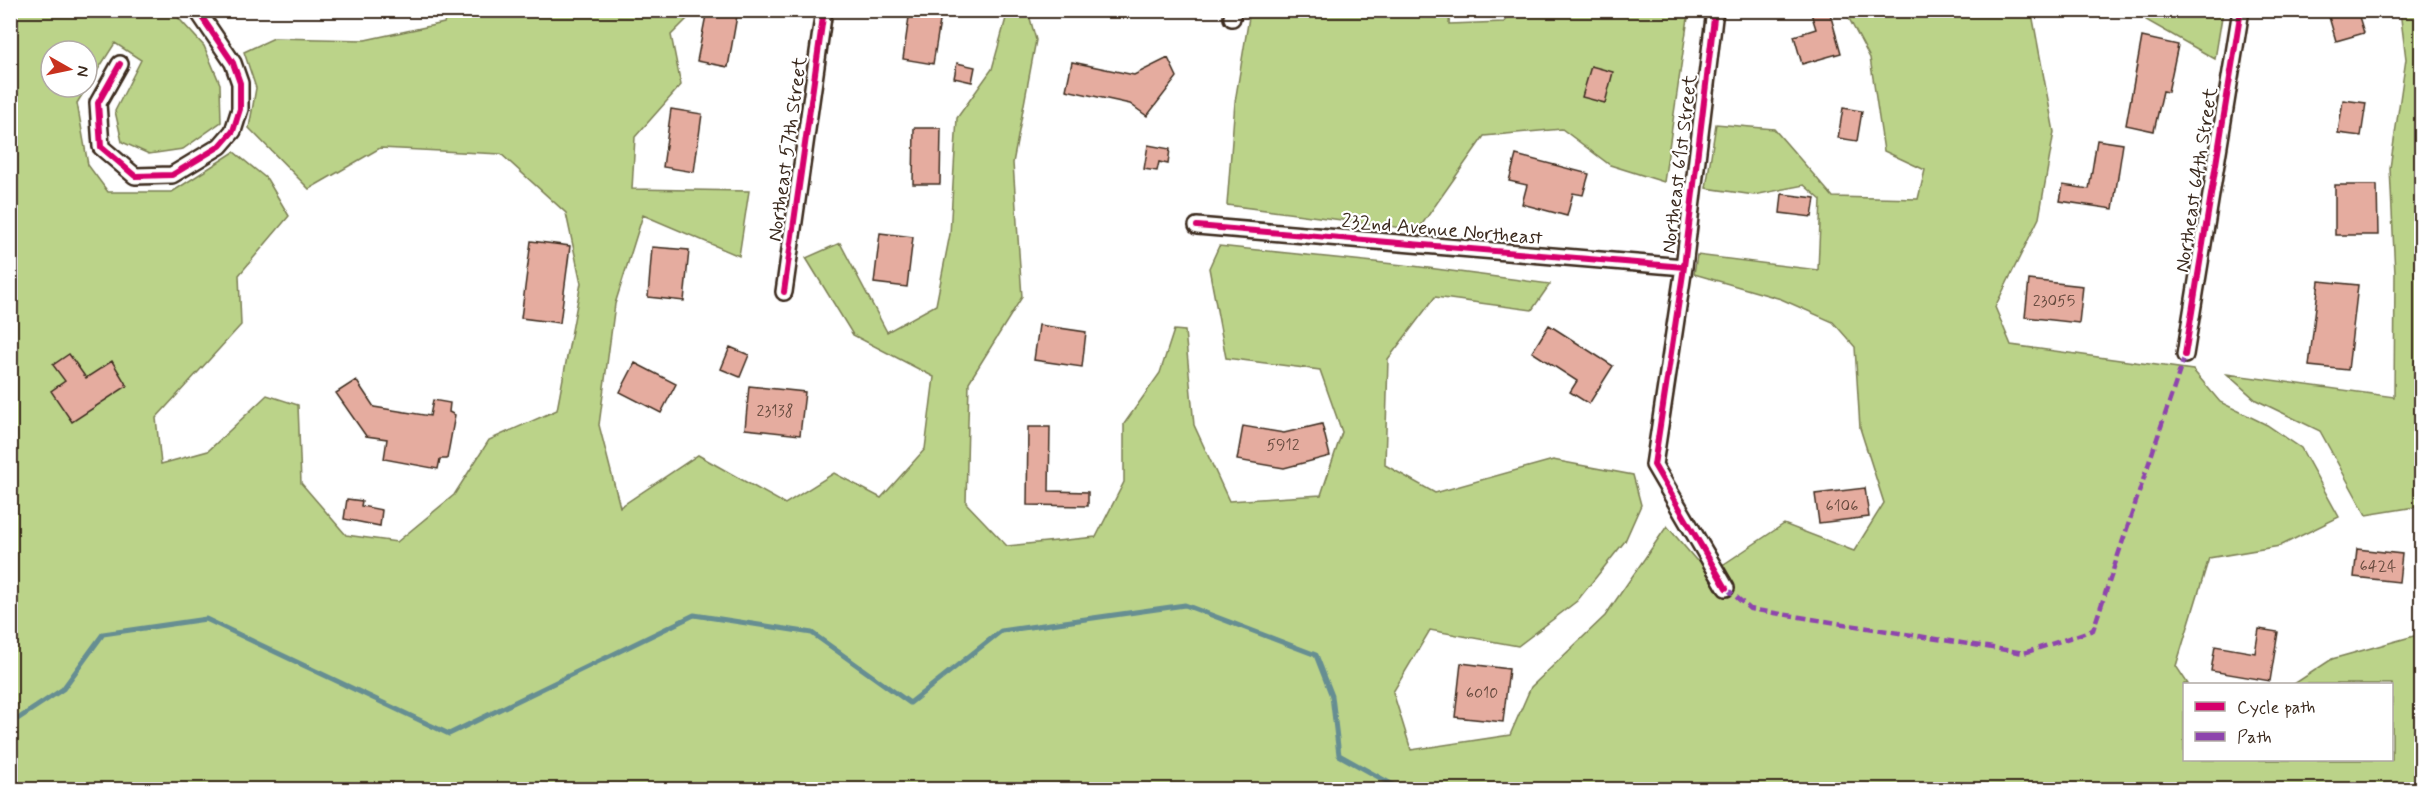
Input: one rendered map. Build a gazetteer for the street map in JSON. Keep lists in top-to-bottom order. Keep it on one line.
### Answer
{"streets":{"street":["Northeast 57th Street","Northeast 61st Street","Northeast 64th Street","232nd Avenue Northeast"]},"crossings":[["Northeast 61st Street","232nd Avenue Northeast"]],"house_numbers":["23055","23138","5912","6106","6424","6010"],"legend":["Cycle path","Path"],"north":"right"}
